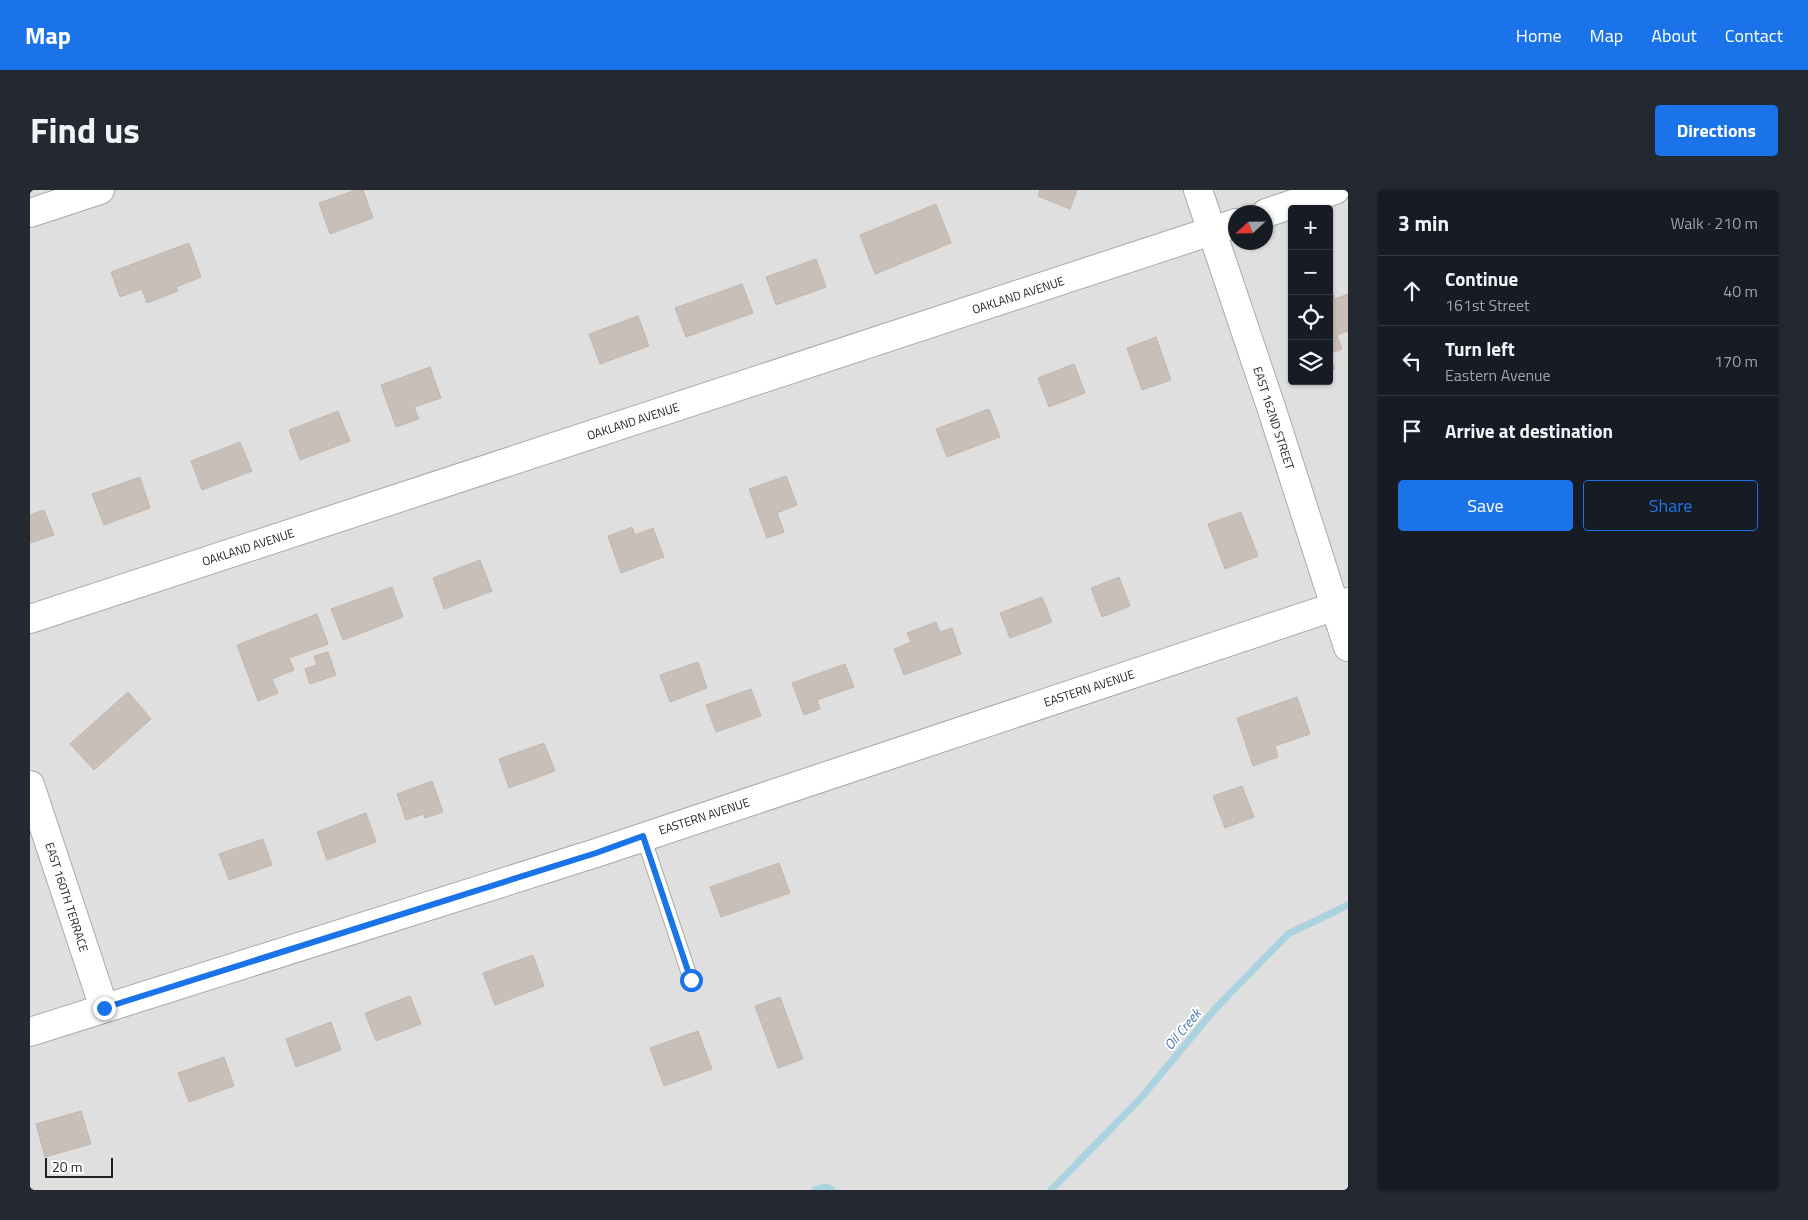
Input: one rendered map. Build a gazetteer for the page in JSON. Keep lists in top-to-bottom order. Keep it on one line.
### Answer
{"streets":{"street":["OAKLAND AVENUE","EAST 162ND STREET","EASTERN AVENUE","EAST 160TH TERRACE"]},"crossings":[["OAKLAND AVENUE","EAST 162ND STREET"],["EAST 162ND STREET","EASTERN AVENUE"],["EASTERN AVENUE","EAST 160TH TERRACE"]],"water":["Oil Creek"],"scale_bar":"20 m","north":"left","page":{"header":"Map","nav":["Home","Map","About","Contact"],"title":"Find us","buttons":["Directions",["Save","Share"]],"heading":["3 min","Walk · 210 m"],"map_buttons":["+","−"],"list":[["Continue","161st Street","40 m"],["Turn left","Eastern Avenue","170 m"],"Arrive at destination"],"scale":"20 m"}}
